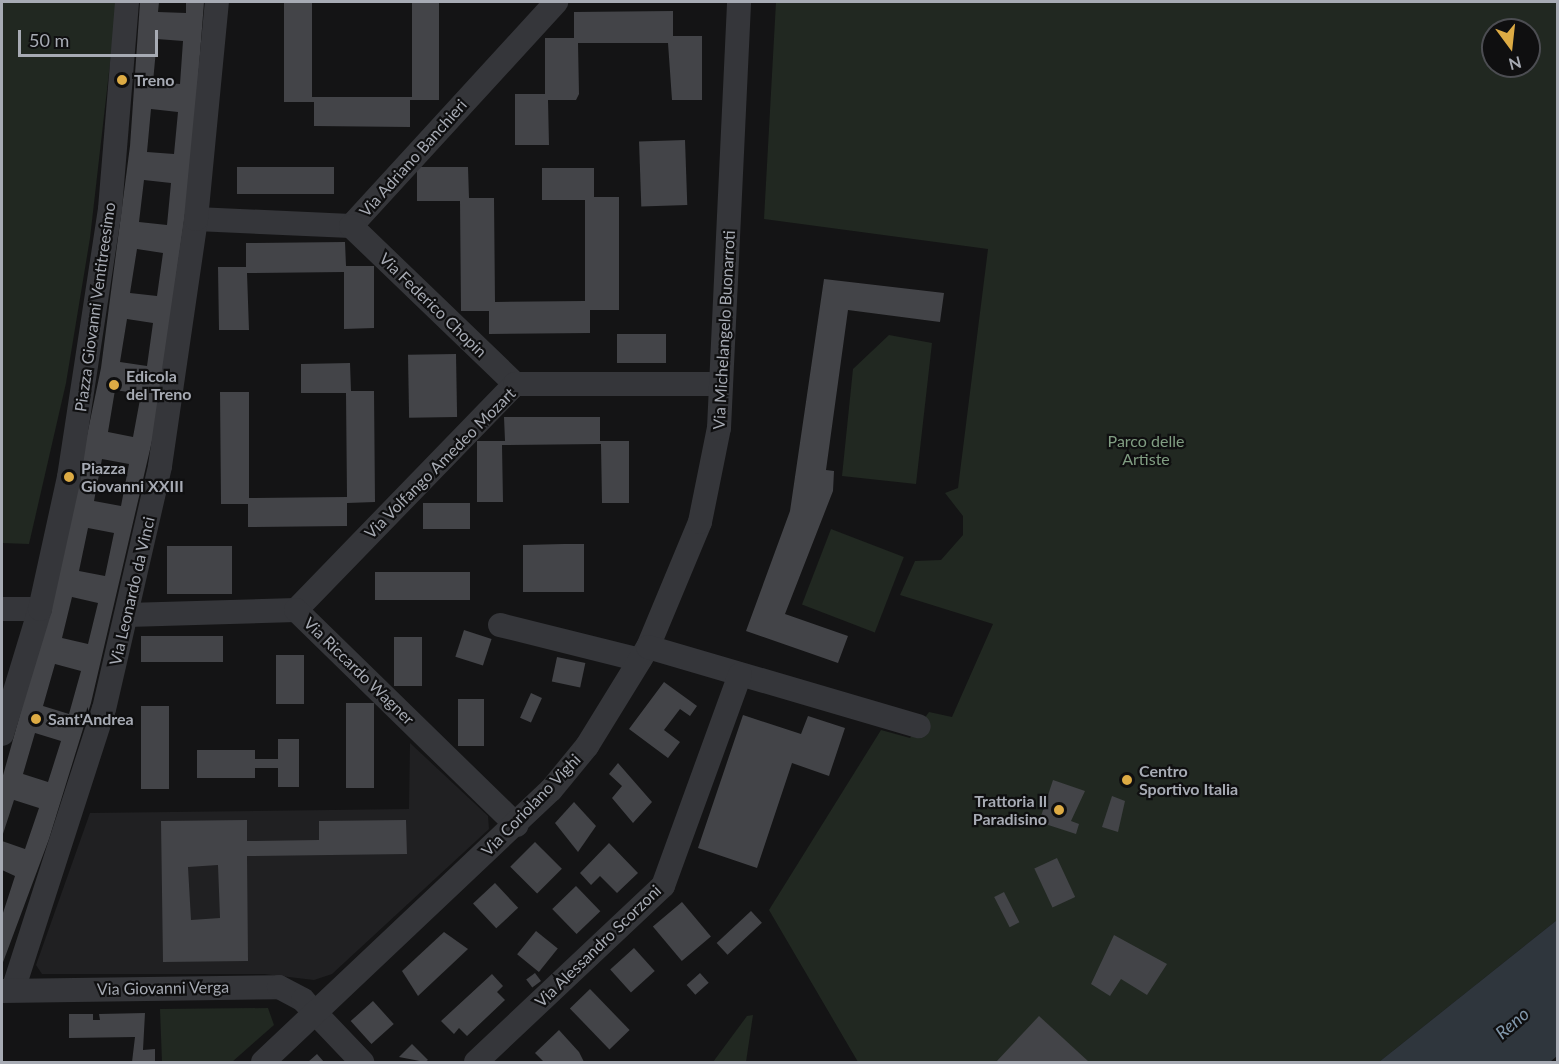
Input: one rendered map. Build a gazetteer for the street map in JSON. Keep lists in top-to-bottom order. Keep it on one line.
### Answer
{"streets":{"street":["Via Adriano Banchieri","Via Federico Chopin","Piazza Giovanni Ventitreesimo","Via Michelangelo Buonarroti","Via Volfango Amedeo Mozart","Via Leonardo da Vinci","Via Riccardo Wagner","Via Coriolano Vighi","Via Alessandro Scorzoni","Via Giovanni Verga"]},"crossings":[["Via Adriano Banchieri","Via Federico Chopin"],["Via Adriano Banchieri","Via Leonardo da Vinci"],["Via Federico Chopin","Via Volfango Amedeo Mozart"],["Via Michelangelo Buonarroti","Via Volfango Amedeo Mozart"],["Via Michelangelo Buonarroti","Via Coriolano Vighi"],["Via Volfango Amedeo Mozart","Via Riccardo Wagner"],["Via Leonardo da Vinci","Via Riccardo Wagner"],["Via Leonardo da Vinci","Via Giovanni Verga"],["Via Riccardo Wagner","Via Coriolano Vighi"],["Via Coriolano Vighi","Via Giovanni Verga"]],"water":["Reno"],"parks":["Parco delle Artiste"],"places":["Treno","Edicola del Treno","Piazza Giovanni XXIII","Sant'Andrea","Centro Sportivo Italia","Trattoria Il Paradisino"],"scale_bar":"50 m","north":"bottom"}
